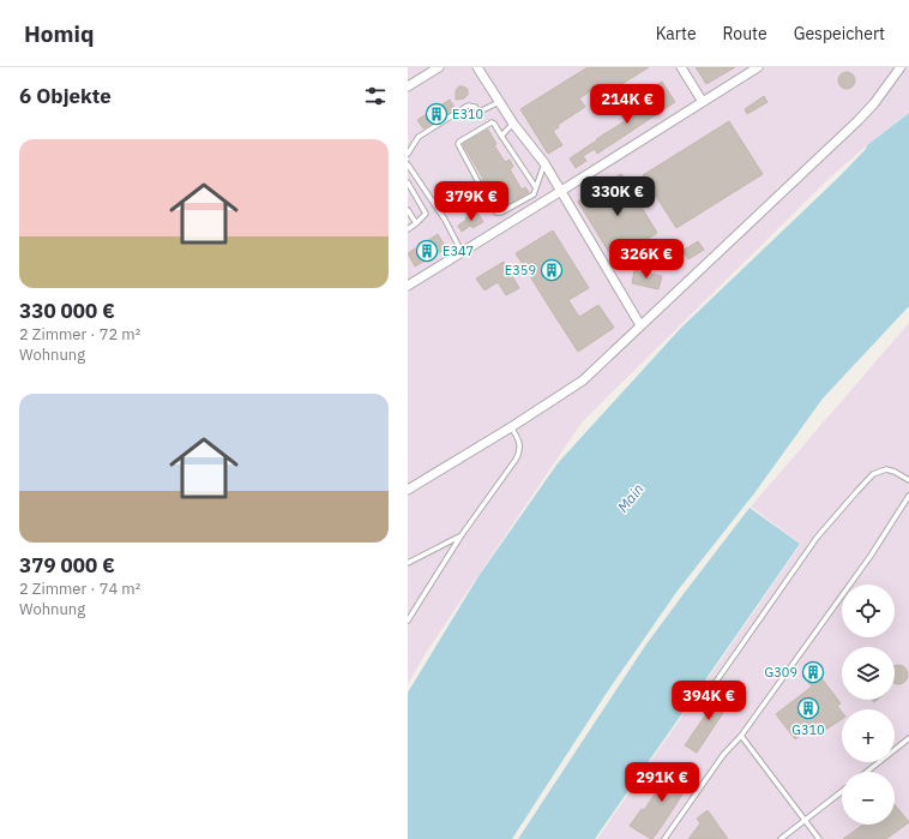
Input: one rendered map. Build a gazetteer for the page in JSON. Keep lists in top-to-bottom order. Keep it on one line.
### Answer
{"water":["Main"],"places":{"building":["E310","E347","E359","G309","G310"]},"page":{"header":"Homiq","nav":["Karte","Route","Gespeichert"],"heading":"6 Objekte","price":["214K €","330K €","379K €","326K €","394K €","291K €"],"list":[{"name":"330 000 €","note":"2 Zimmer · 72 m² · Wohnung"},{"name":"379 000 €","note":"2 Zimmer · 74 m² · Wohnung"}],"map_buttons":["+","−"]}}
